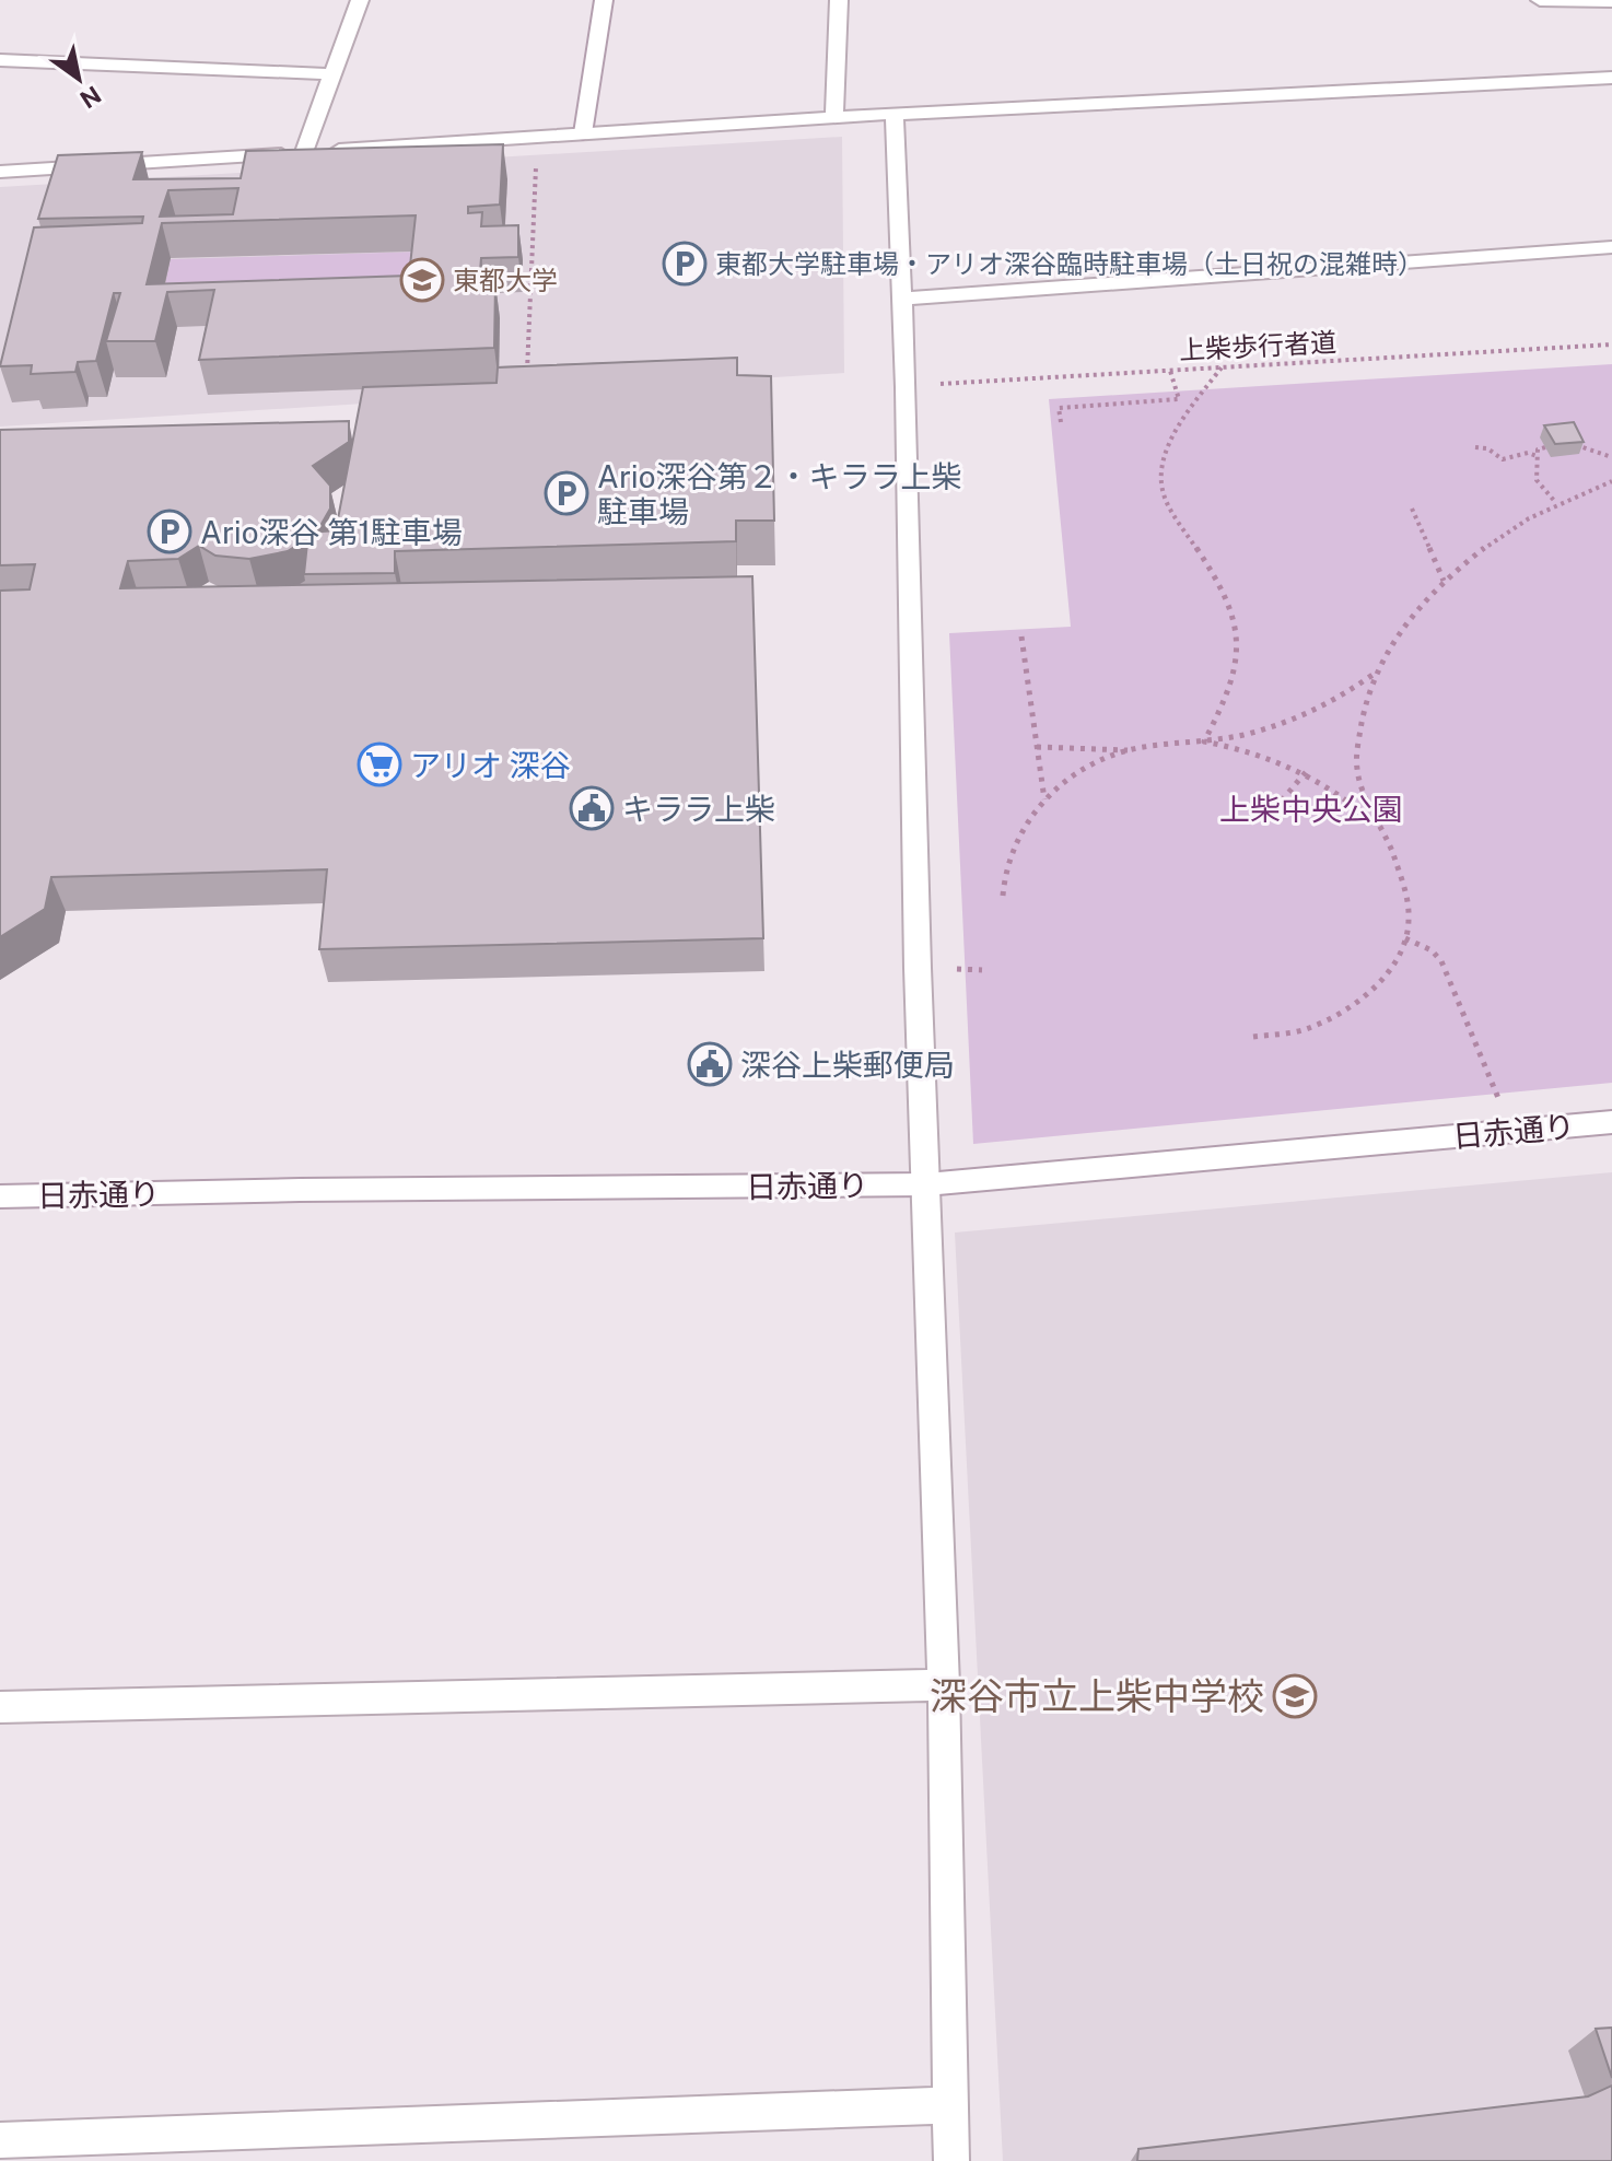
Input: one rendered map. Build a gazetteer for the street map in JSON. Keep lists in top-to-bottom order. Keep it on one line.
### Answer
{"streets":{"street":["日赤通り"],"path":["上柴歩行者道"]},"parks":["上柴中央公園"],"places":{"parking":["東都大学駐車場・アリオ深谷臨時駐車場（土日祝の混雑時）","Ario深谷第２・キララ上柴 駐車場","Ario深谷 第1駐車場"],"school or university":["東都大学","深谷市立上柴中学校"],"supermarket":["アリオ 深谷"],"public building":["キララ上柴","深谷上柴郵便局"]},"north":"bottom right"}
